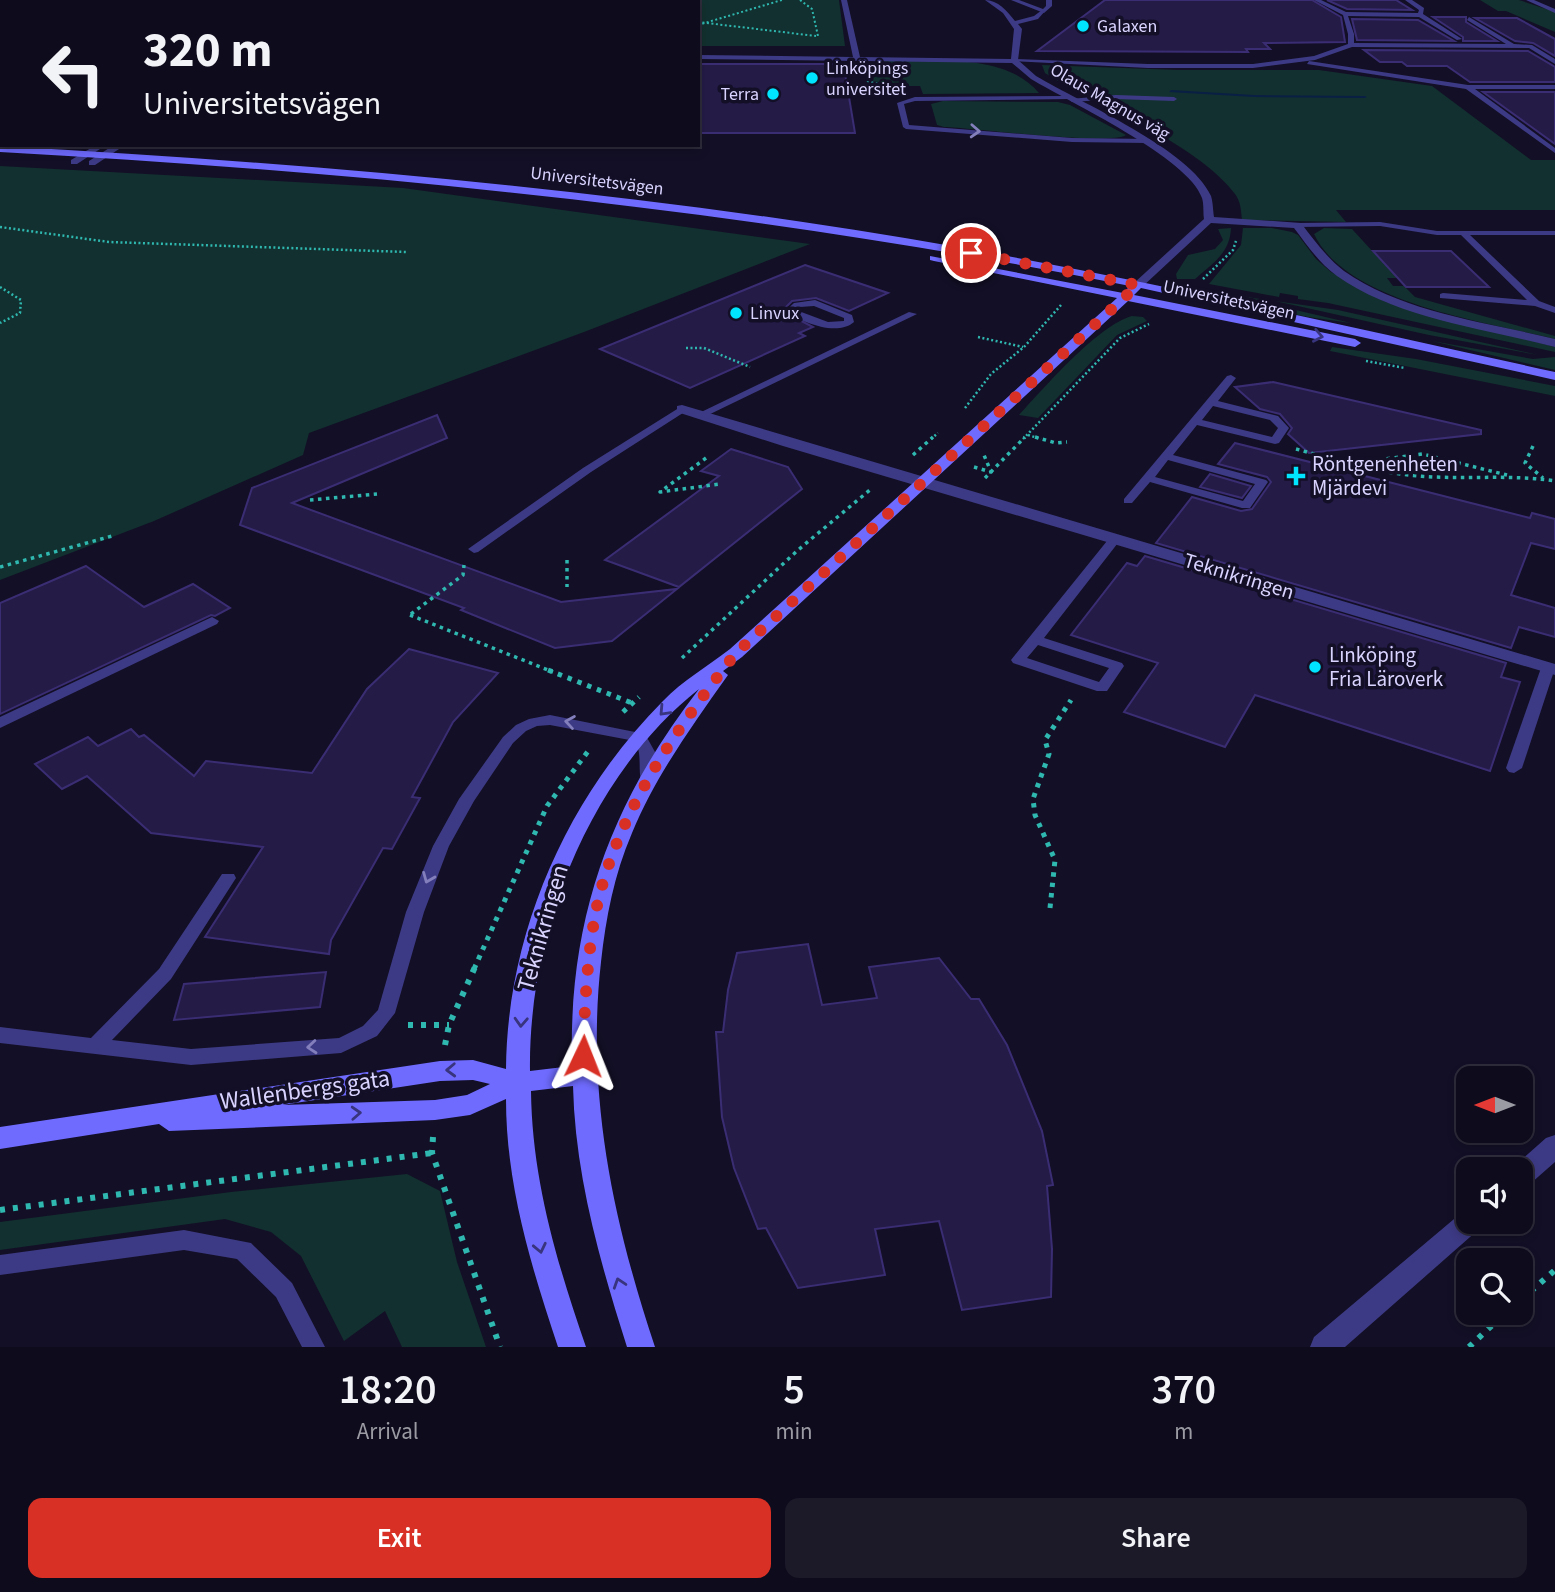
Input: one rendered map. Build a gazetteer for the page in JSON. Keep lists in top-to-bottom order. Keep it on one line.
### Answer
{"streets":{"main road":["Universitetsvägen","Teknikringen","Wallenbergs gata"],"street":["Olaus Magnus väg"]},"crossings":[["Universitetsvägen","Teknikringen"],["Teknikringen","Wallenbergs gata"]],"places":{"other":["Galaxen","Linköpings universitet","Terra","Linvux","Linköping Fria Läroverk"],"health":["Röntgenenheten Mjärdevi"]},"north":"left","page":{"turn":["320 m","Universitetsvägen"],"eta":["18:20","Arrival","5","min","370","m"],"buttons":["Exit","Share"]}}
